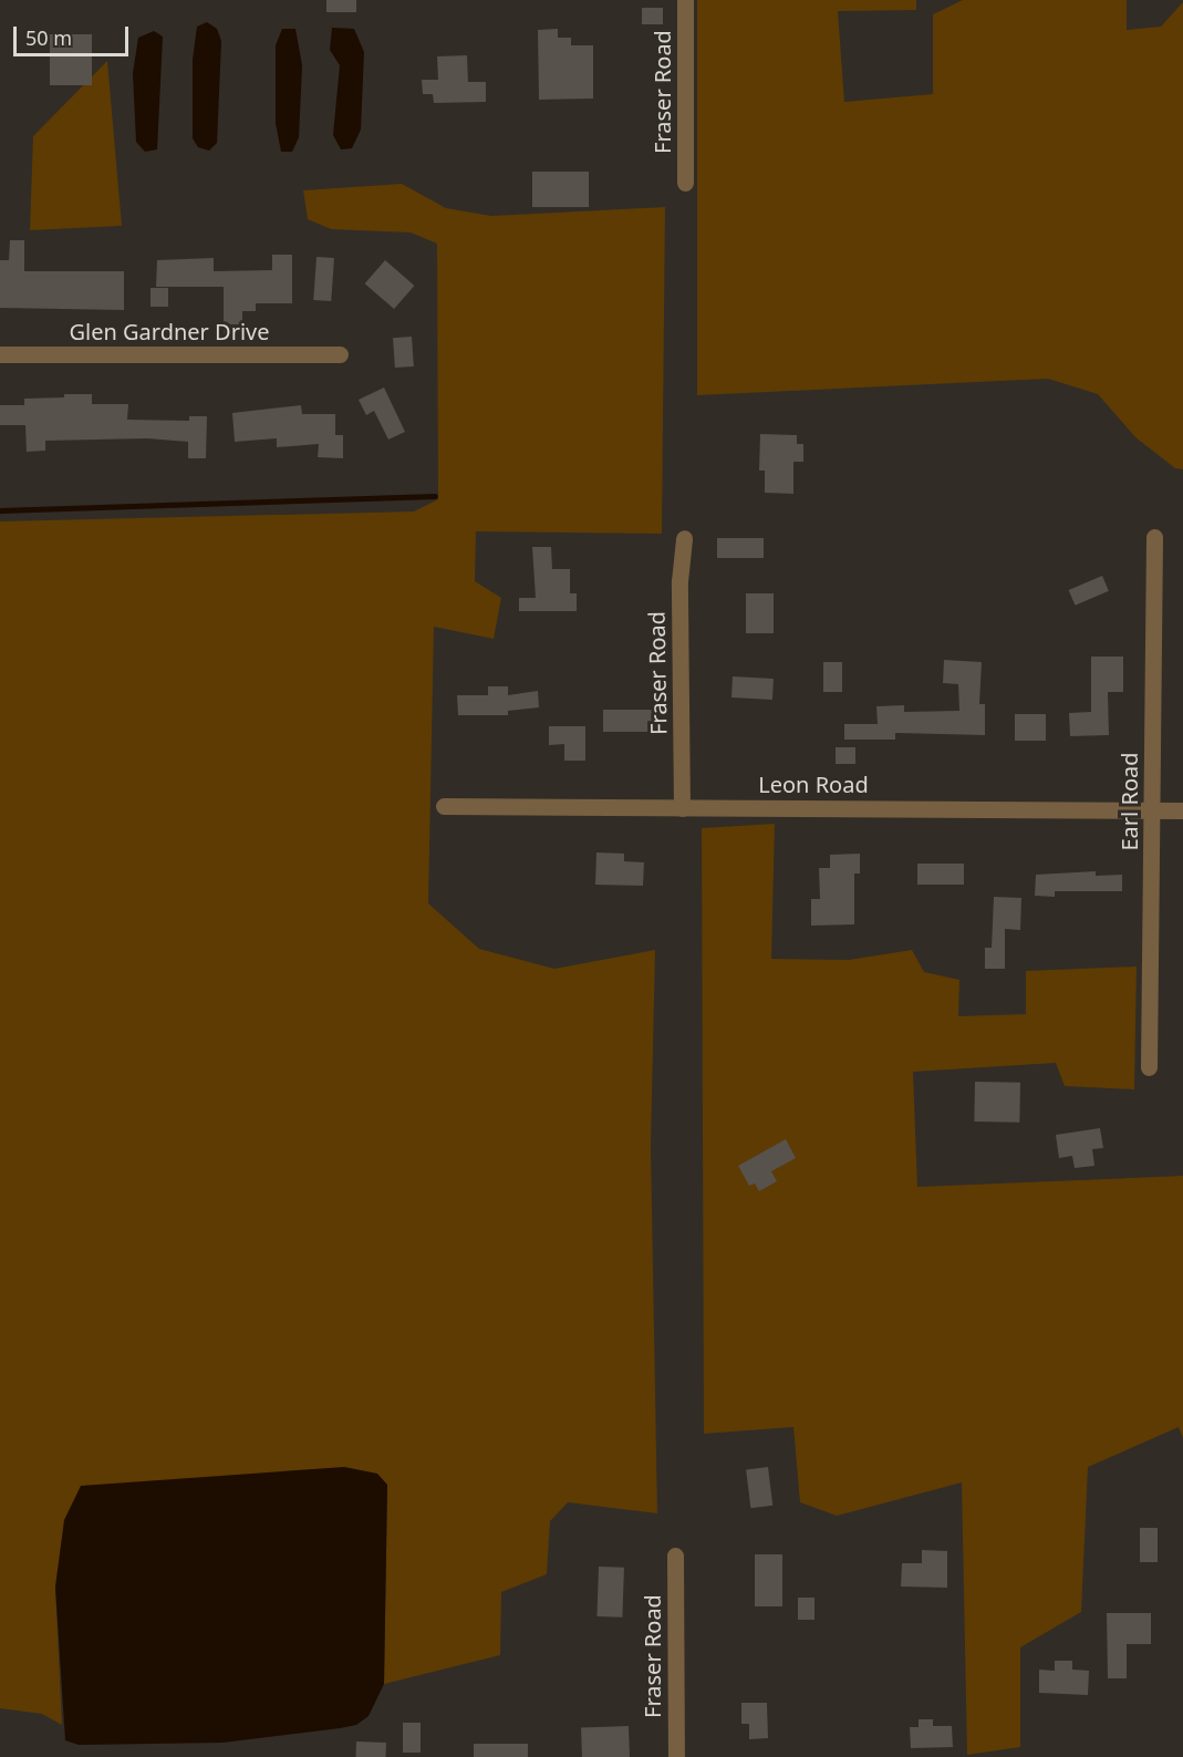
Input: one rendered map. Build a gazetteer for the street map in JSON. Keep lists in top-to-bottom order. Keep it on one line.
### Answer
{"streets":{"street":["Fraser Road","Glen Gardner Drive","Leon Road","Earl Road"]},"crossings":[["Fraser Road","Leon Road"],["Leon Road","Earl Road"]],"scale_bar":"50 m"}
